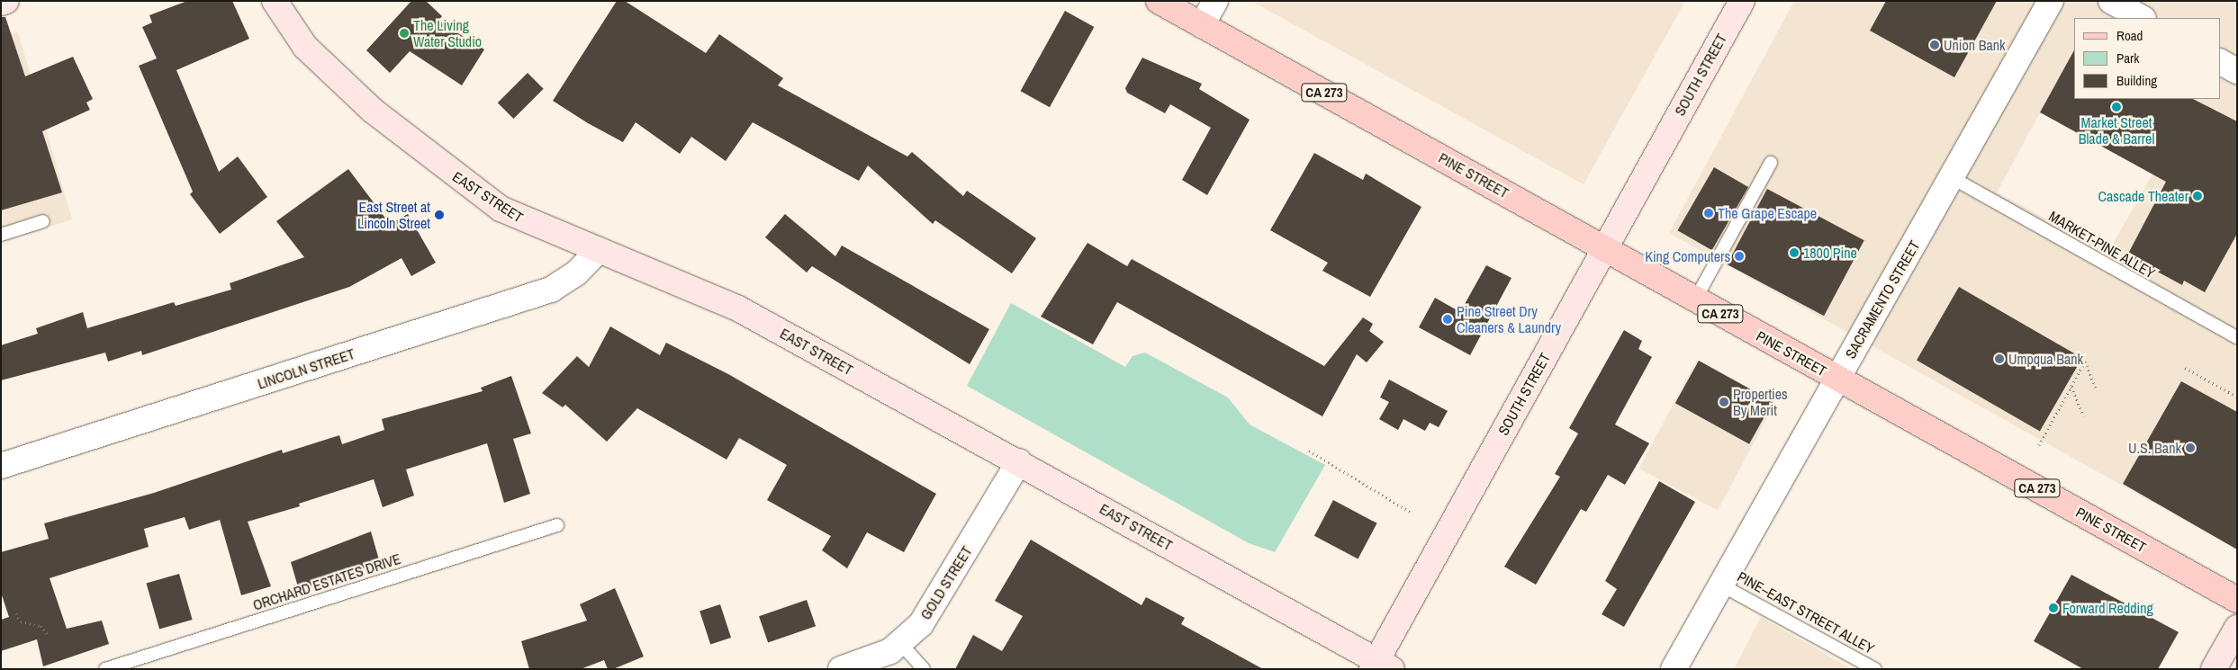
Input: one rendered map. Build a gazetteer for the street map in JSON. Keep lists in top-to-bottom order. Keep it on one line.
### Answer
{"streets":{"main road":["CA 273","PINE STREET"],"street":["SOUTH STREET","EAST STREET","SACRAMENTO STREET","LINCOLN STREET","GOLD STREET"],"lane":["MARKET-PINE ALLEY","ORCHARD ESTATES DRIVE","PINE–EAST STREET ALLEY"]},"crossings":[["SOUTH STREET","PINE STREET"],["SOUTH STREET","EAST STREET"],["PINE STREET","SACRAMENTO STREET"],["EAST STREET","LINCOLN STREET"],["EAST STREET","GOLD STREET"],["MARKET-PINE ALLEY","SACRAMENTO STREET"],["SACRAMENTO STREET","PINE–EAST STREET ALLEY"]],"places":["The Living Water Studio","Union Bank","Market Street Blade & Barrel","Cascade Theater","The Grape Escape","East Street at Lincoln Street","1800 Pine","King Computers","Pine Street Dry Cleaners & Laundry","Umpqua Bank","Properties By Merit","U.S. Bank","Forward Redding"],"legend":["Road","Park","Building"]}
